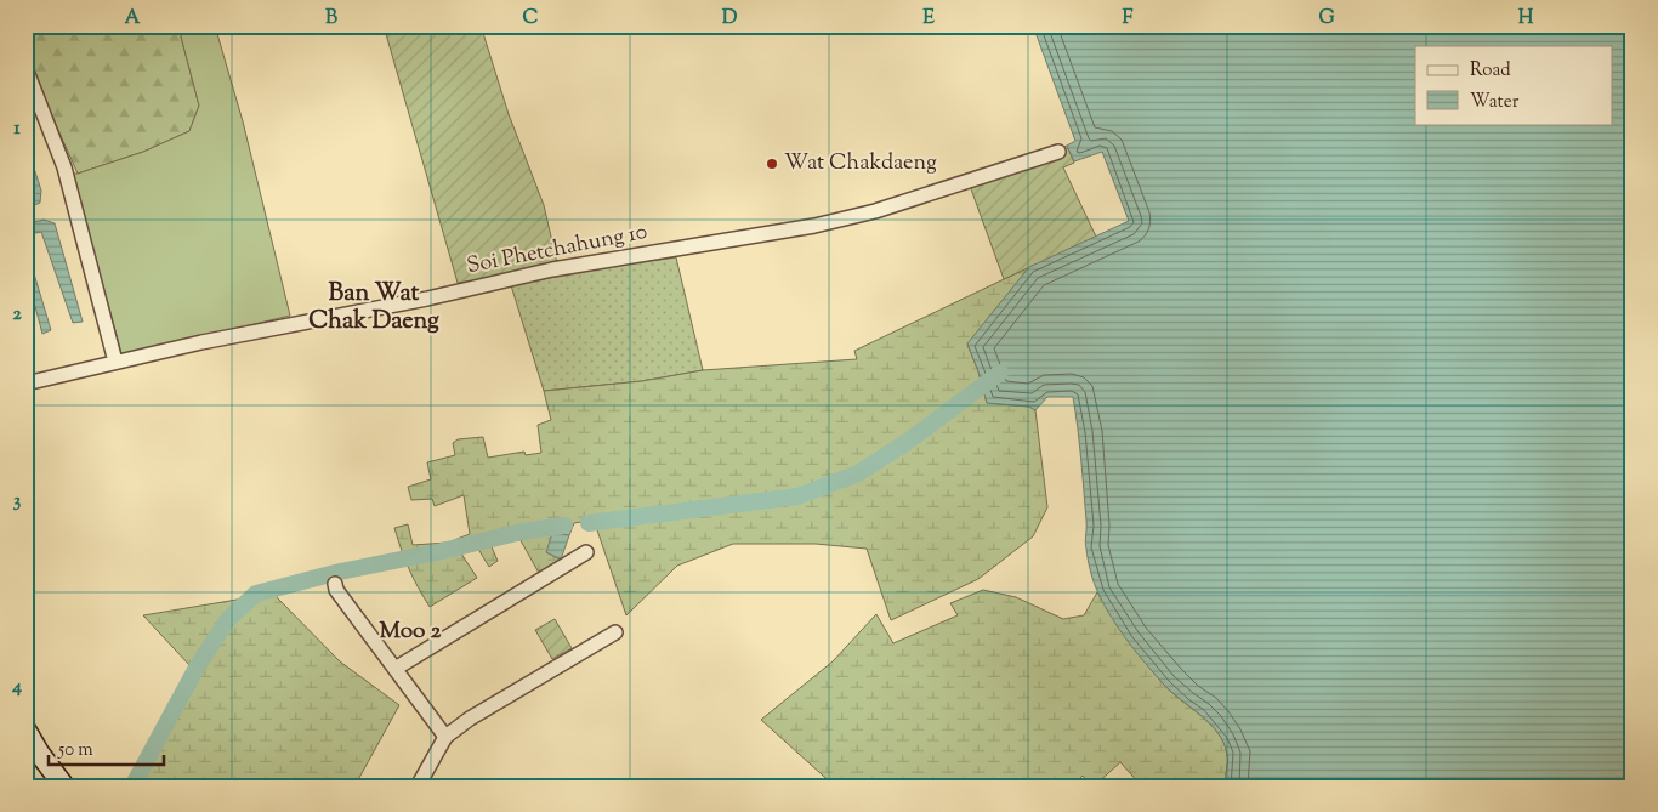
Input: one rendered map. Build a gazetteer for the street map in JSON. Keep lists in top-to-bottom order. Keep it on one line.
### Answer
{"streets":{"street":["Soi Phetchahung 10"]},"districts":["Ban Wat Chak Daeng","Moo 2"],"places":["Wat Chakdaeng"],"legend":["Road","Water"],"scale_bar":"50 m","grid":{"columns":["A","B","C","D","E","F","G","H"],"rows":["1","2","3","4"]}}
